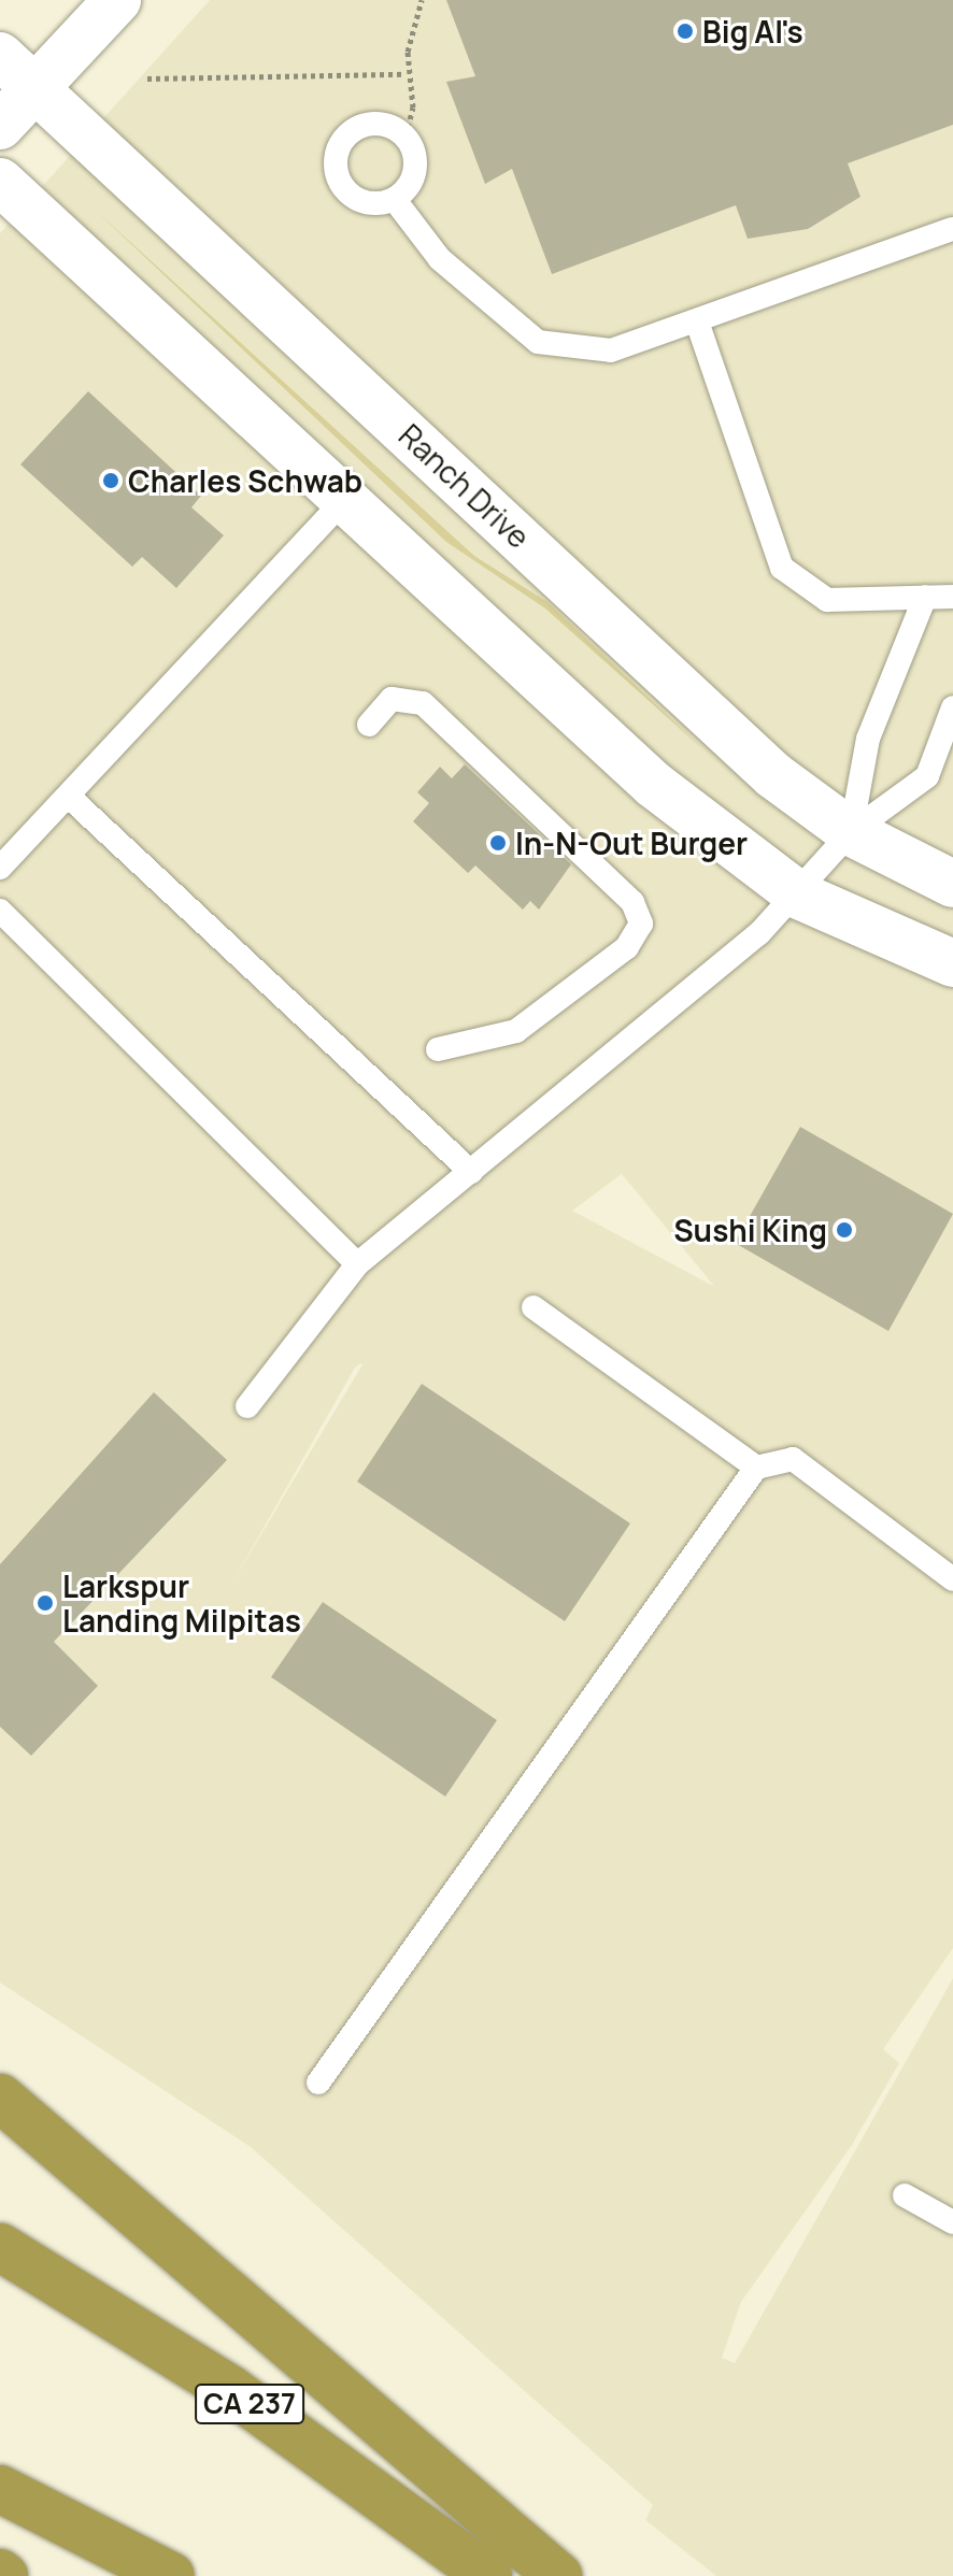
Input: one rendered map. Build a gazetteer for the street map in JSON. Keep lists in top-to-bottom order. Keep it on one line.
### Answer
{"streets":{"highway":["CA 237"],"street":["Ranch Drive"]},"places":["Big Al's","Charles Schwab","In-N-Out Burger","Sushi King","Larkspur Landing Milpitas"]}
